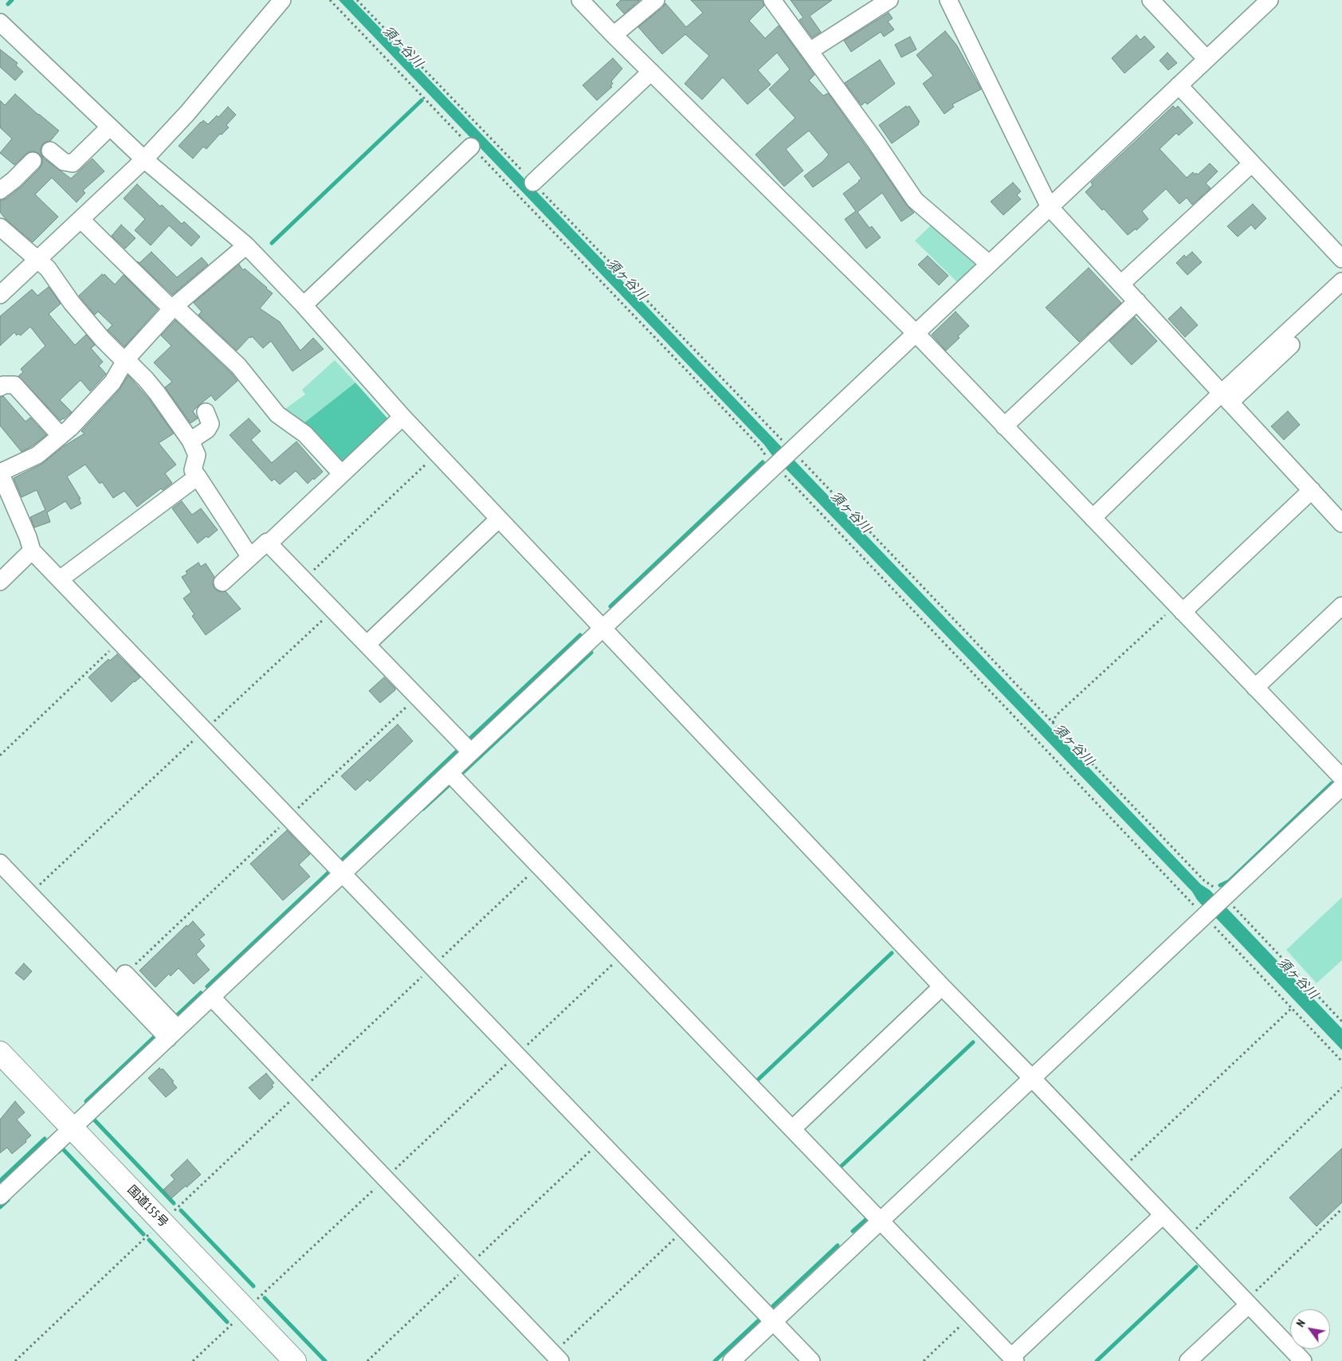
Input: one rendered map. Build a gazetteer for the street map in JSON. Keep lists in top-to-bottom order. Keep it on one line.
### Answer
{"streets":{"highway":["国道155号"]},"water":["須ヶ谷川"],"north":"top left"}
